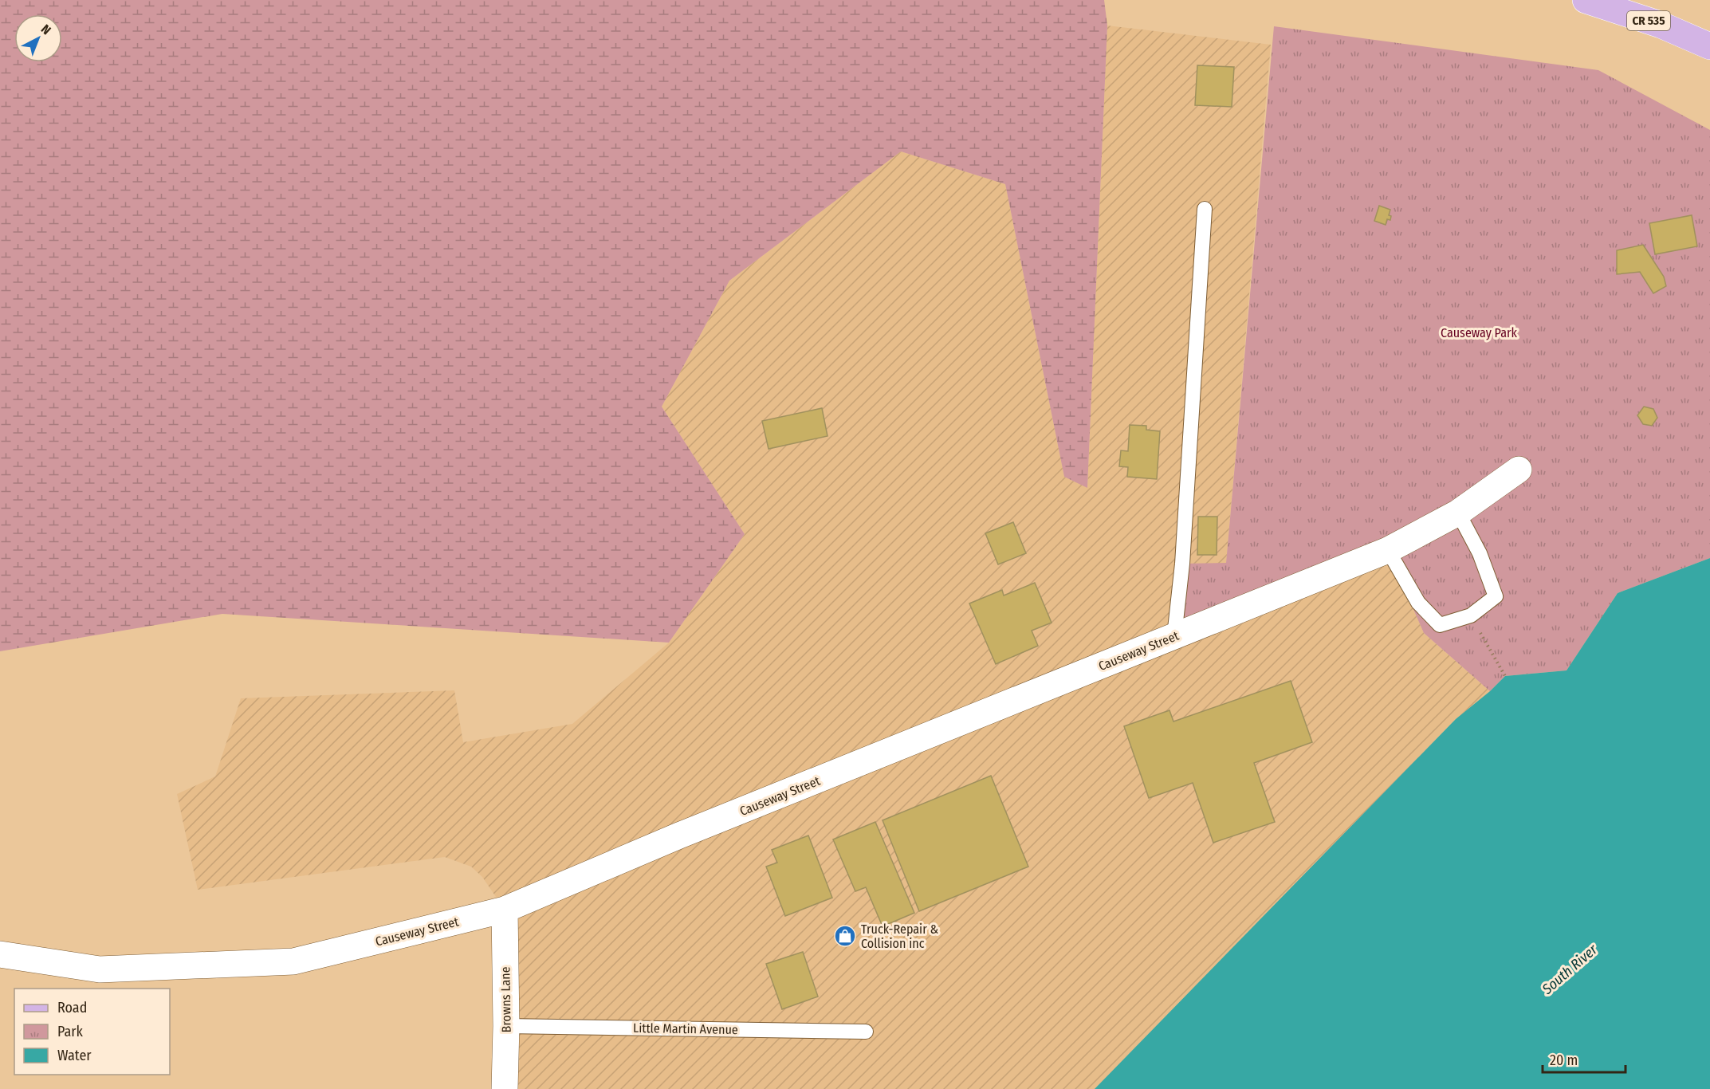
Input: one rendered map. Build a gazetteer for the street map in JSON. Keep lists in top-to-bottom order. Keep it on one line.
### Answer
{"streets":{"main road":["CR 535"],"street":["Causeway Street","Browns Lane"],"lane":["Little Martin Avenue"]},"crossings":[["Causeway Street","Browns Lane"],["Browns Lane","Little Martin Avenue"]],"water":["South River"],"parks":["Causeway Park"],"places":{"shop":["Truck-Repair & Collision inc"]},"legend":["Road","Park","Water"],"scale_bar":"20 m","north":"top right"}
